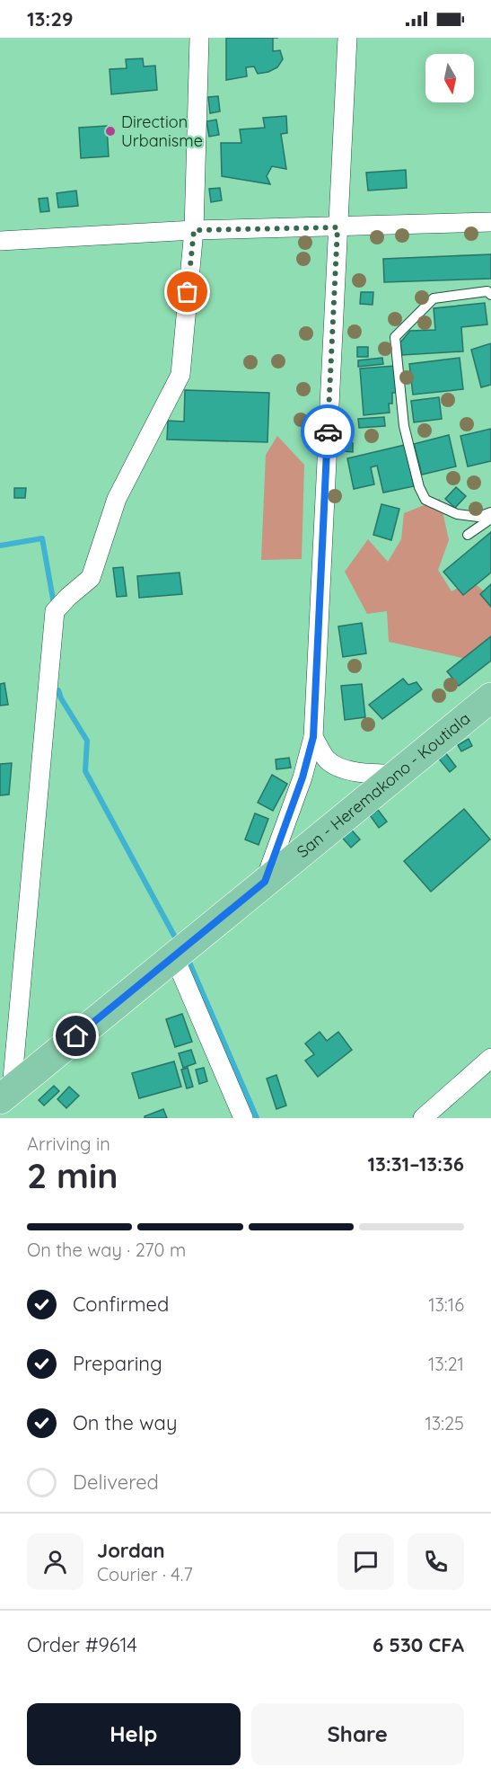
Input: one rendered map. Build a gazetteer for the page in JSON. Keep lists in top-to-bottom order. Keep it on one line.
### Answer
{"streets":{"main road":["San - Heremakono - Koutiala"]},"places":["Direction Urbanisme"],"north":"bottom","page":{"status":"13:29","heading":["2 min","Arriving in","13:31–13:36"],"panel":["Jordan","Courier · 4.7","Order #9614","6 530 CFA"],"bar":"On the way · 270 m","list":[["Confirmed","13:16"],["Preparing","13:21"],["On the way","13:25"],"Delivered"],"buttons":["Help","Share"]}}
